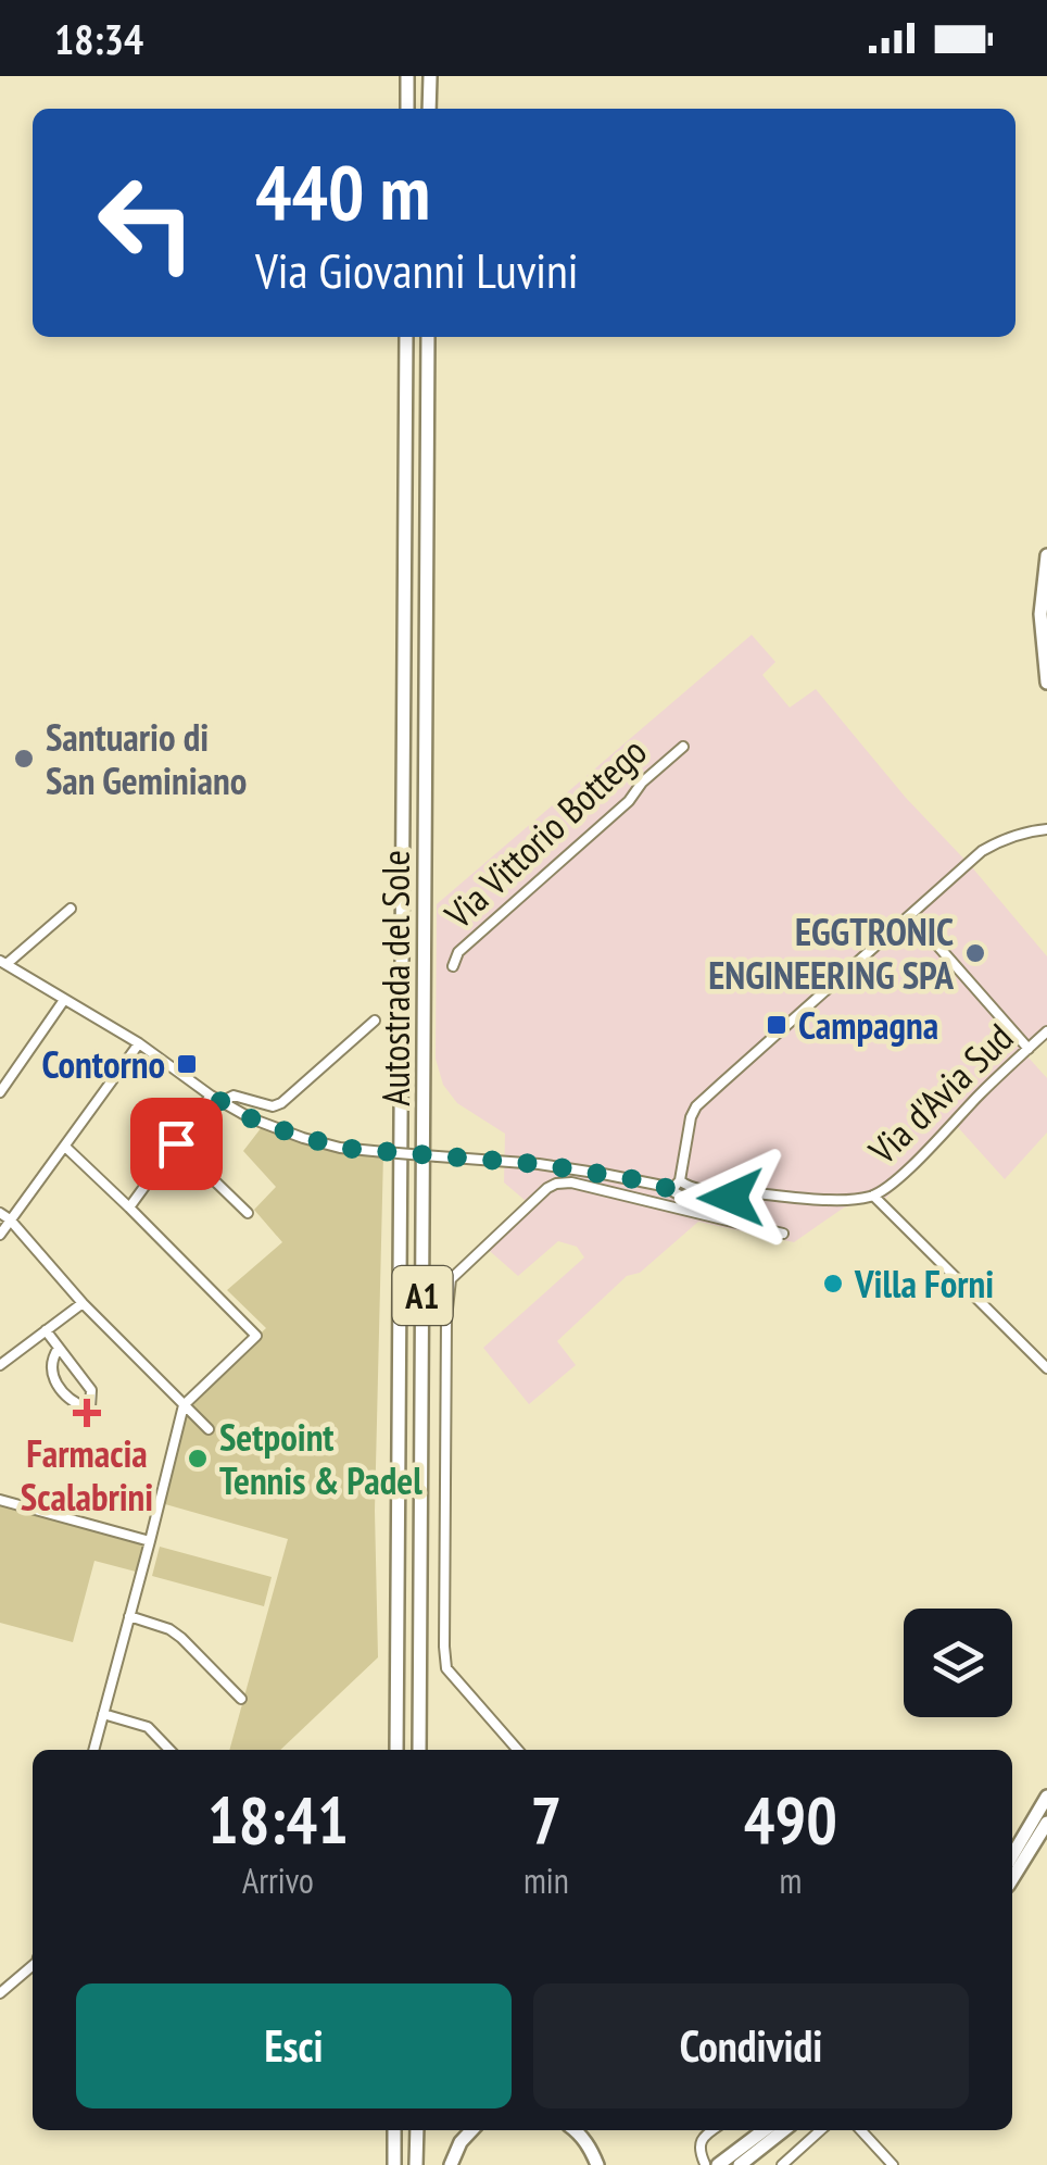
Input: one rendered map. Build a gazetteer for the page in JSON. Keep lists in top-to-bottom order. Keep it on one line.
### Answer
{"streets":{"highway":["Autostrada del Sole","A1"],"street":["Via Vittorio Bottego","Via d'Avia Sud"]},"places":{"other":["Santuario di San Geminiano","EGGTRONIC ENGINEERING SPA","Villa Forni","Setpoint Tennis & Padel"],"transit":["Campagna","Contorno"],"health":["Farmacia Scalabrini"]},"page":{"status":"18:34","turn":["440 m","Via Giovanni Luvini"],"eta":["18:41","Arrivo","7","min","490","m"],"buttons":["Esci","Condividi"]}}
